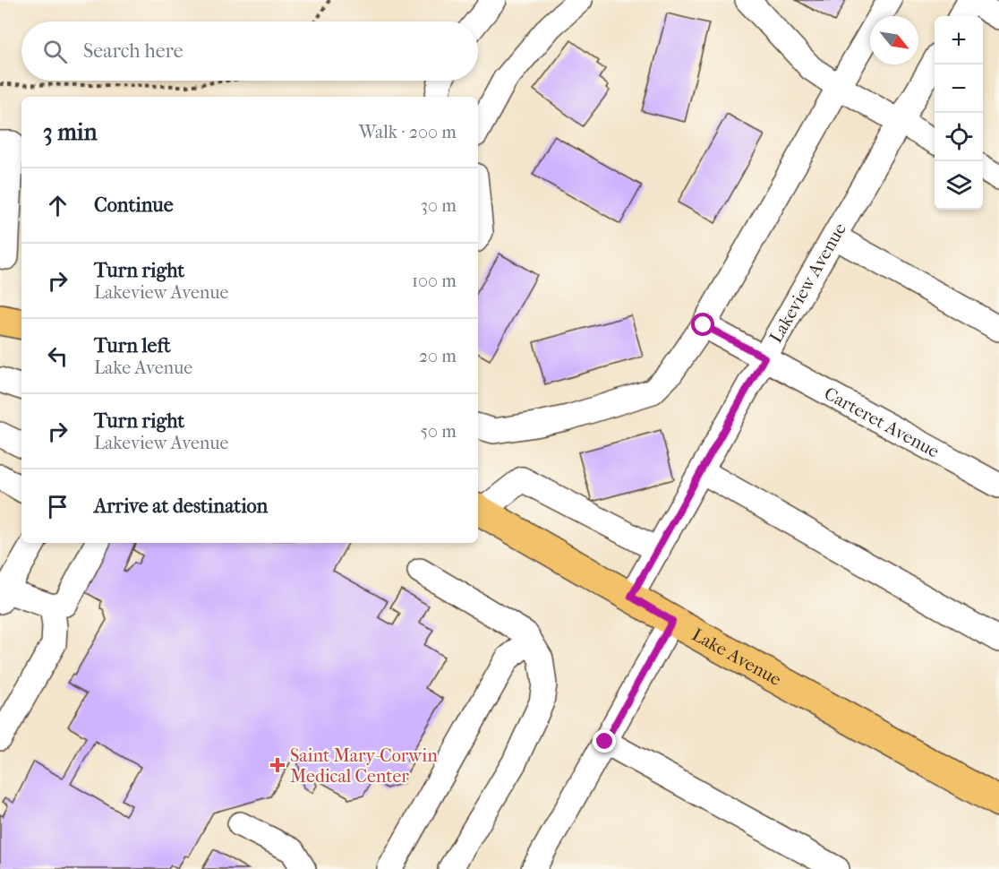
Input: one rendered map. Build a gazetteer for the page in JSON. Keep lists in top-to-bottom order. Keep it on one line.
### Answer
{"streets":{"main road":["Lake Avenue"],"street":["Lakeview Avenue","Carteret Avenue"]},"crossings":[["Lakeview Avenue","Carteret Avenue"],["Lakeview Avenue","Lake Avenue"]],"places":{"health":["Saint Mary-Corwin Medical Center"]},"north":"bottom right","page":{"map_buttons":["+","−"],"search":"Search here","heading":["3 min","Walk · 200 m"],"list":[["Continue","30 m"],["Turn right","Lakeview Avenue","100 m"],["Turn left","Lake Avenue","20 m"],["Turn right","Lakeview Avenue","50 m"],"Arrive at destination"]}}
